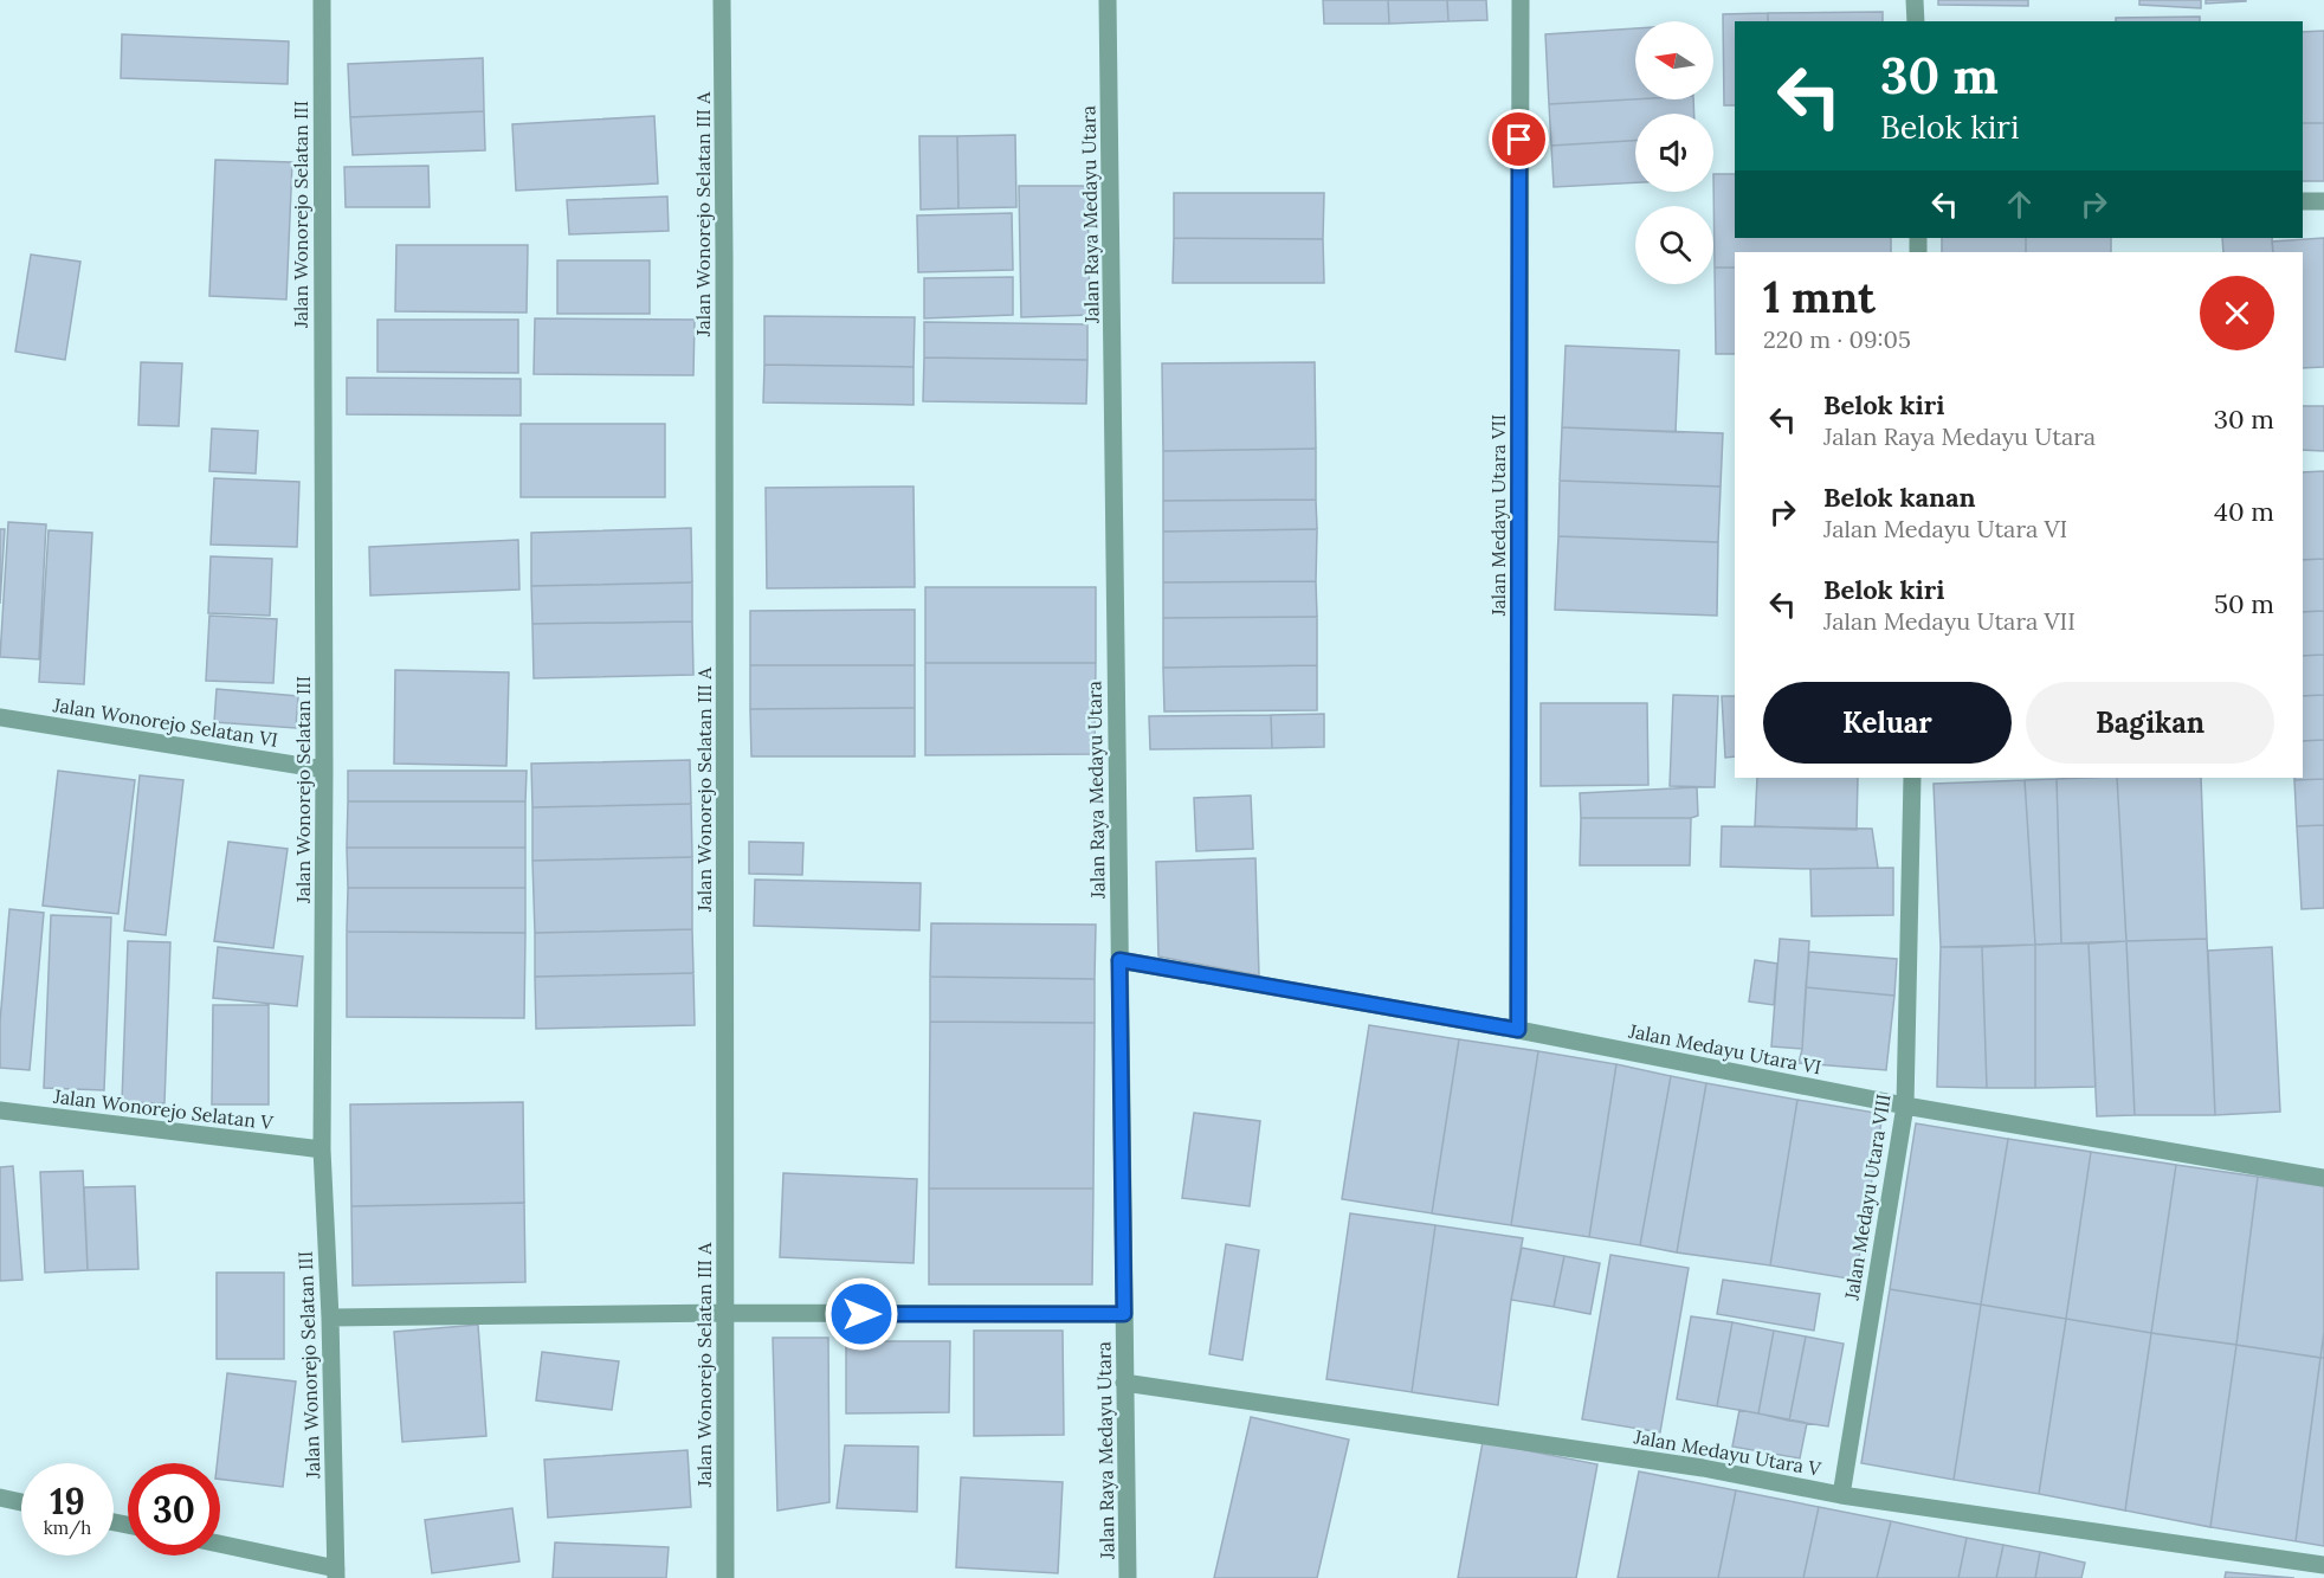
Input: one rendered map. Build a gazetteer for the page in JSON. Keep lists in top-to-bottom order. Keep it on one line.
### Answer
{"streets":{"street":["Jalan Wonorejo Selatan III","Jalan Wonorejo Selatan III A","Jalan Raya Medayu Utara","Jalan Medayu Utara VII","Jalan Wonorejo Selatan VI","Jalan Medayu Utara VI","Jalan Wonorejo Selatan V","Jalan Medayu Utara VIII","Jalan Medayu Utara V"]},"crossings":[["Jalan Wonorejo Selatan III","Jalan Wonorejo Selatan VI"],["Jalan Wonorejo Selatan III","Jalan Wonorejo Selatan V"],["Jalan Raya Medayu Utara","Jalan Medayu Utara VI"],["Jalan Raya Medayu Utara","Jalan Medayu Utara V"],["Jalan Medayu Utara VII","Jalan Medayu Utara VI"],["Jalan Medayu Utara VI","Jalan Medayu Utara VIII"],["Jalan Medayu Utara VIII","Jalan Medayu Utara V"]],"north":"left","page":{"turn":["30 m","Belok kiri"],"heading":["1 mnt","220 m · 09:05"],"list":[{"name":"Belok kiri","note":"Jalan Raya Medayu Utara","value":"30 m"},{"name":"Belok kanan","note":"Jalan Medayu Utara VI","value":"40 m"},{"name":"Belok kiri","note":"Jalan Medayu Utara VII","value":"50 m"}],"buttons":["Keluar","Bagikan"],"speed":"19 km/h","limit":"30"}}
